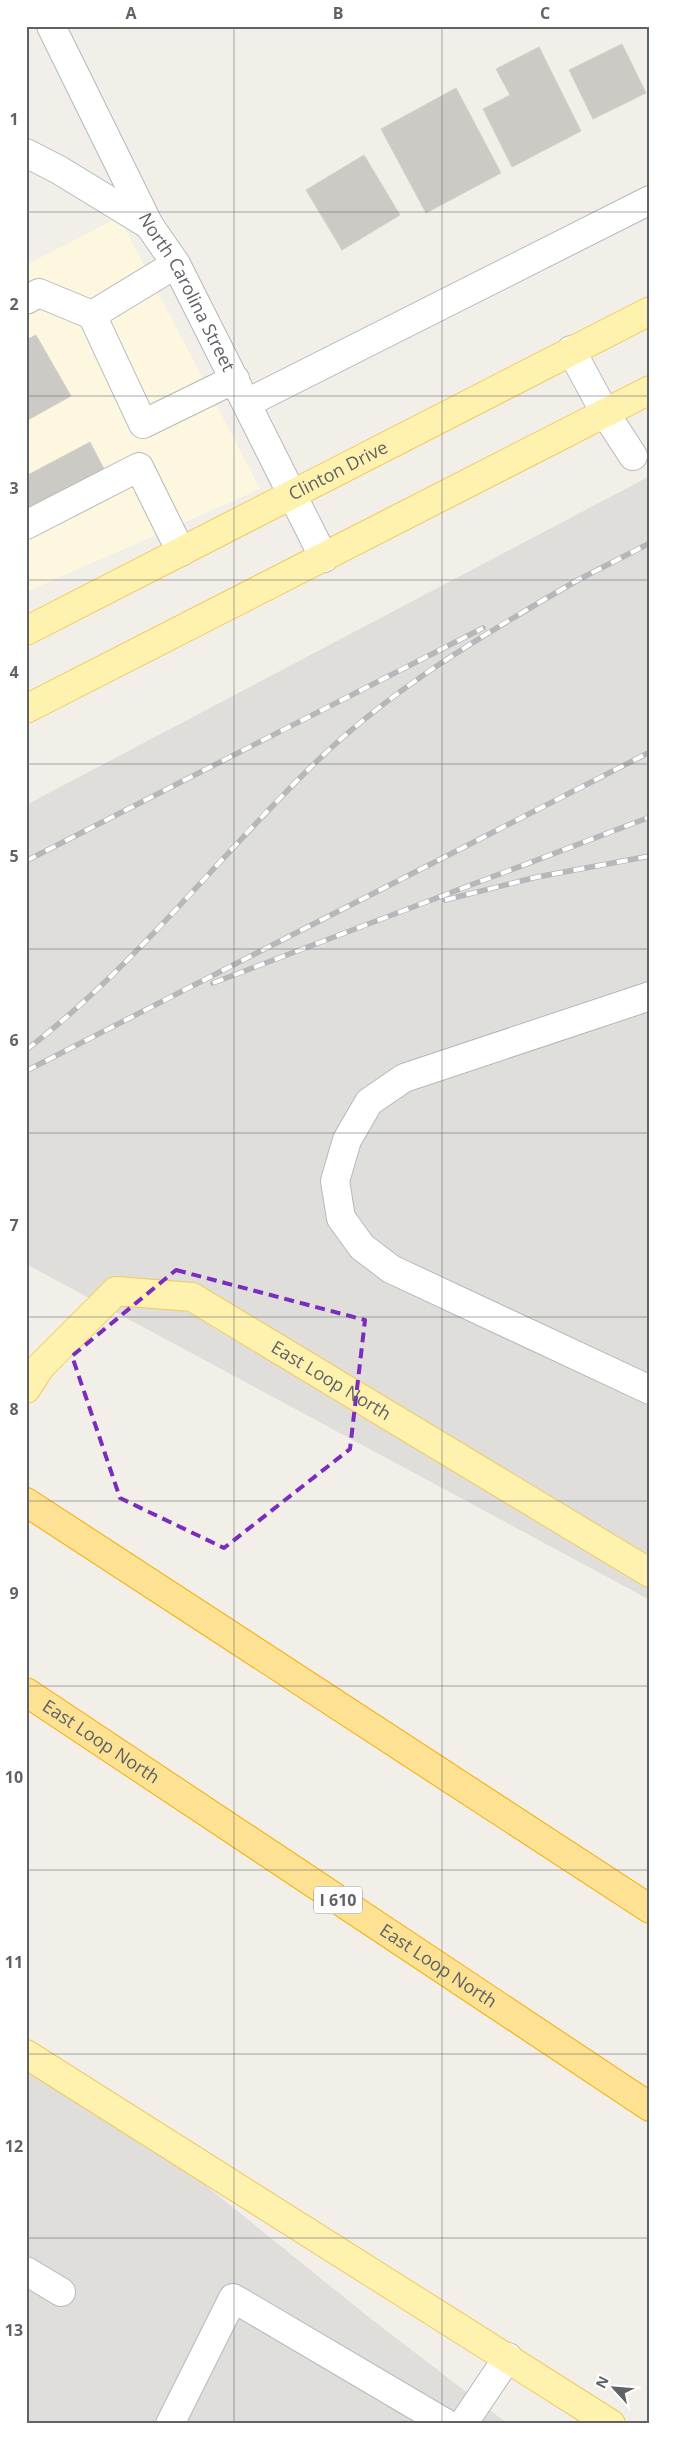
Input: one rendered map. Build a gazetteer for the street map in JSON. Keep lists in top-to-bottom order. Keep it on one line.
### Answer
{"streets":{"highway":["East Loop North","I 610"],"main road":["Clinton Drive"],"street":["North Carolina Street"]},"crossings":[["North Carolina Street","Clinton Drive"]],"north":"top left","grid":{"columns":["A","B","C"],"rows":["1","2","3","4","5","6","7","8","9","10","11","12","13"]}}
